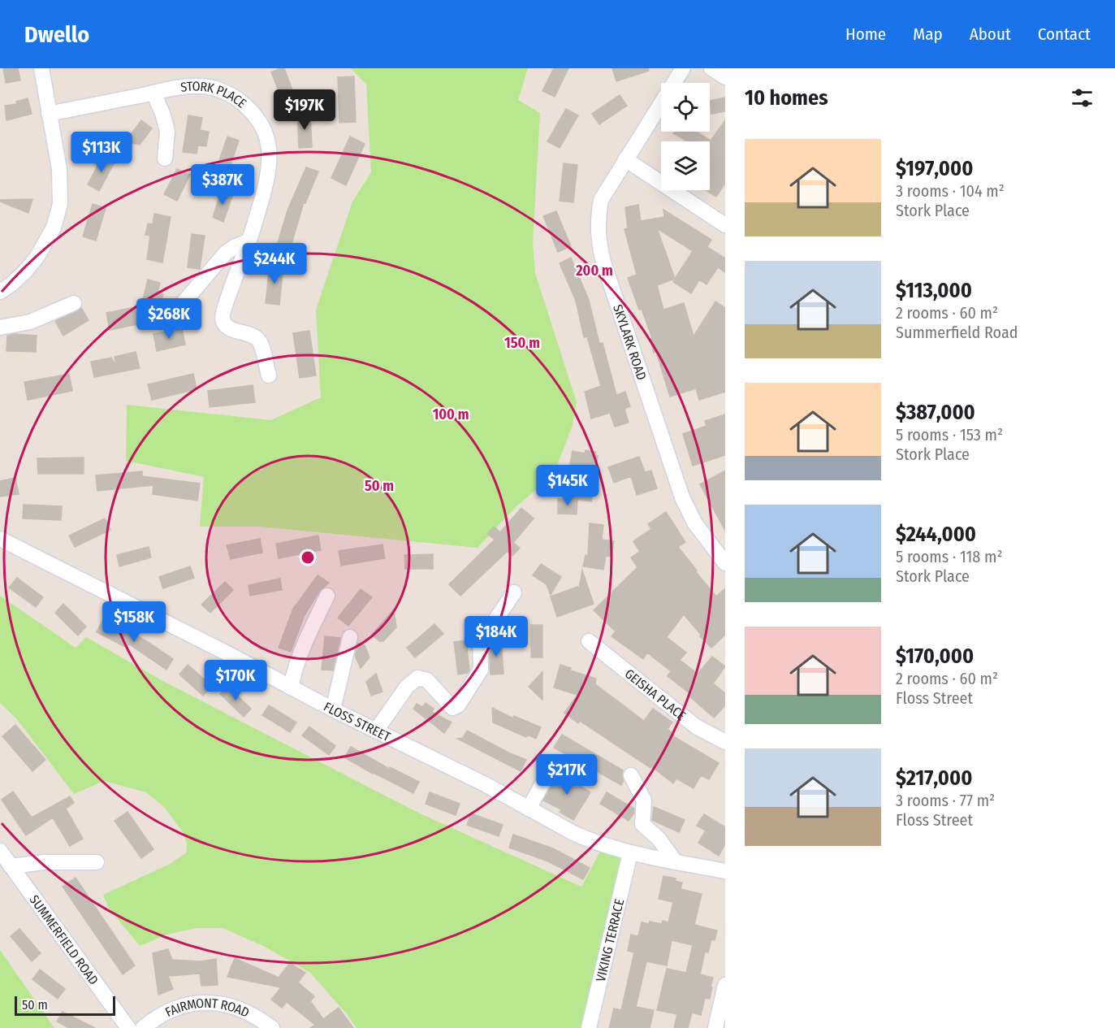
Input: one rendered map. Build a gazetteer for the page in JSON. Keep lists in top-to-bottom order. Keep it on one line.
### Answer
{"streets":{"street":["STORK PLACE","SKYLARK ROAD","GEISHA PLACE","FLOSS STREET","SUMMERFIELD ROAD","VIKING TERRACE","FAIRMONT ROAD"]},"crossings":[["FLOSS STREET","VIKING TERRACE"]],"scale_bar":"50 m","page":{"header":"Dwello","nav":["Home","Map","About","Contact"],"heading":"10 homes","price":["$197K","$113K","$387K","$244K","$268K","$145K","$158K","$184K","$170K","$217K"],"list":[{"name":"$197,000","note":"3 rooms · 104 m² · Stork Place"},{"name":"$113,000","note":"2 rooms · 60 m² · Summerfield Road"},{"name":"$387,000","note":"5 rooms · 153 m² · Stork Place"},{"name":"$244,000","note":"5 rooms · 118 m² · Stork Place"},{"name":"$170,000","note":"2 rooms · 60 m² · Floss Street"},{"name":"$217,000","note":"3 rooms · 77 m² · Floss Street"}],"scale":"50 m"},"rings":["200 m","150 m","100 m","50 m"]}
